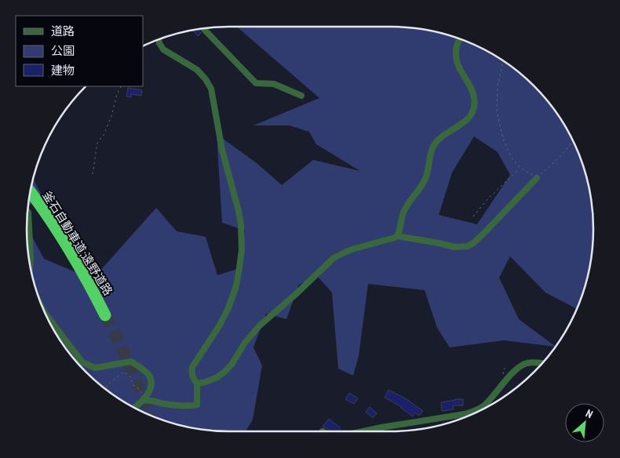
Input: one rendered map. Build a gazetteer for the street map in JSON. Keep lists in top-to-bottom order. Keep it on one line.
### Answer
{"streets":{"highway":["釜石自動車道;遠野道路"]},"legend":["道路","公園","建物"],"north":"top right"}
